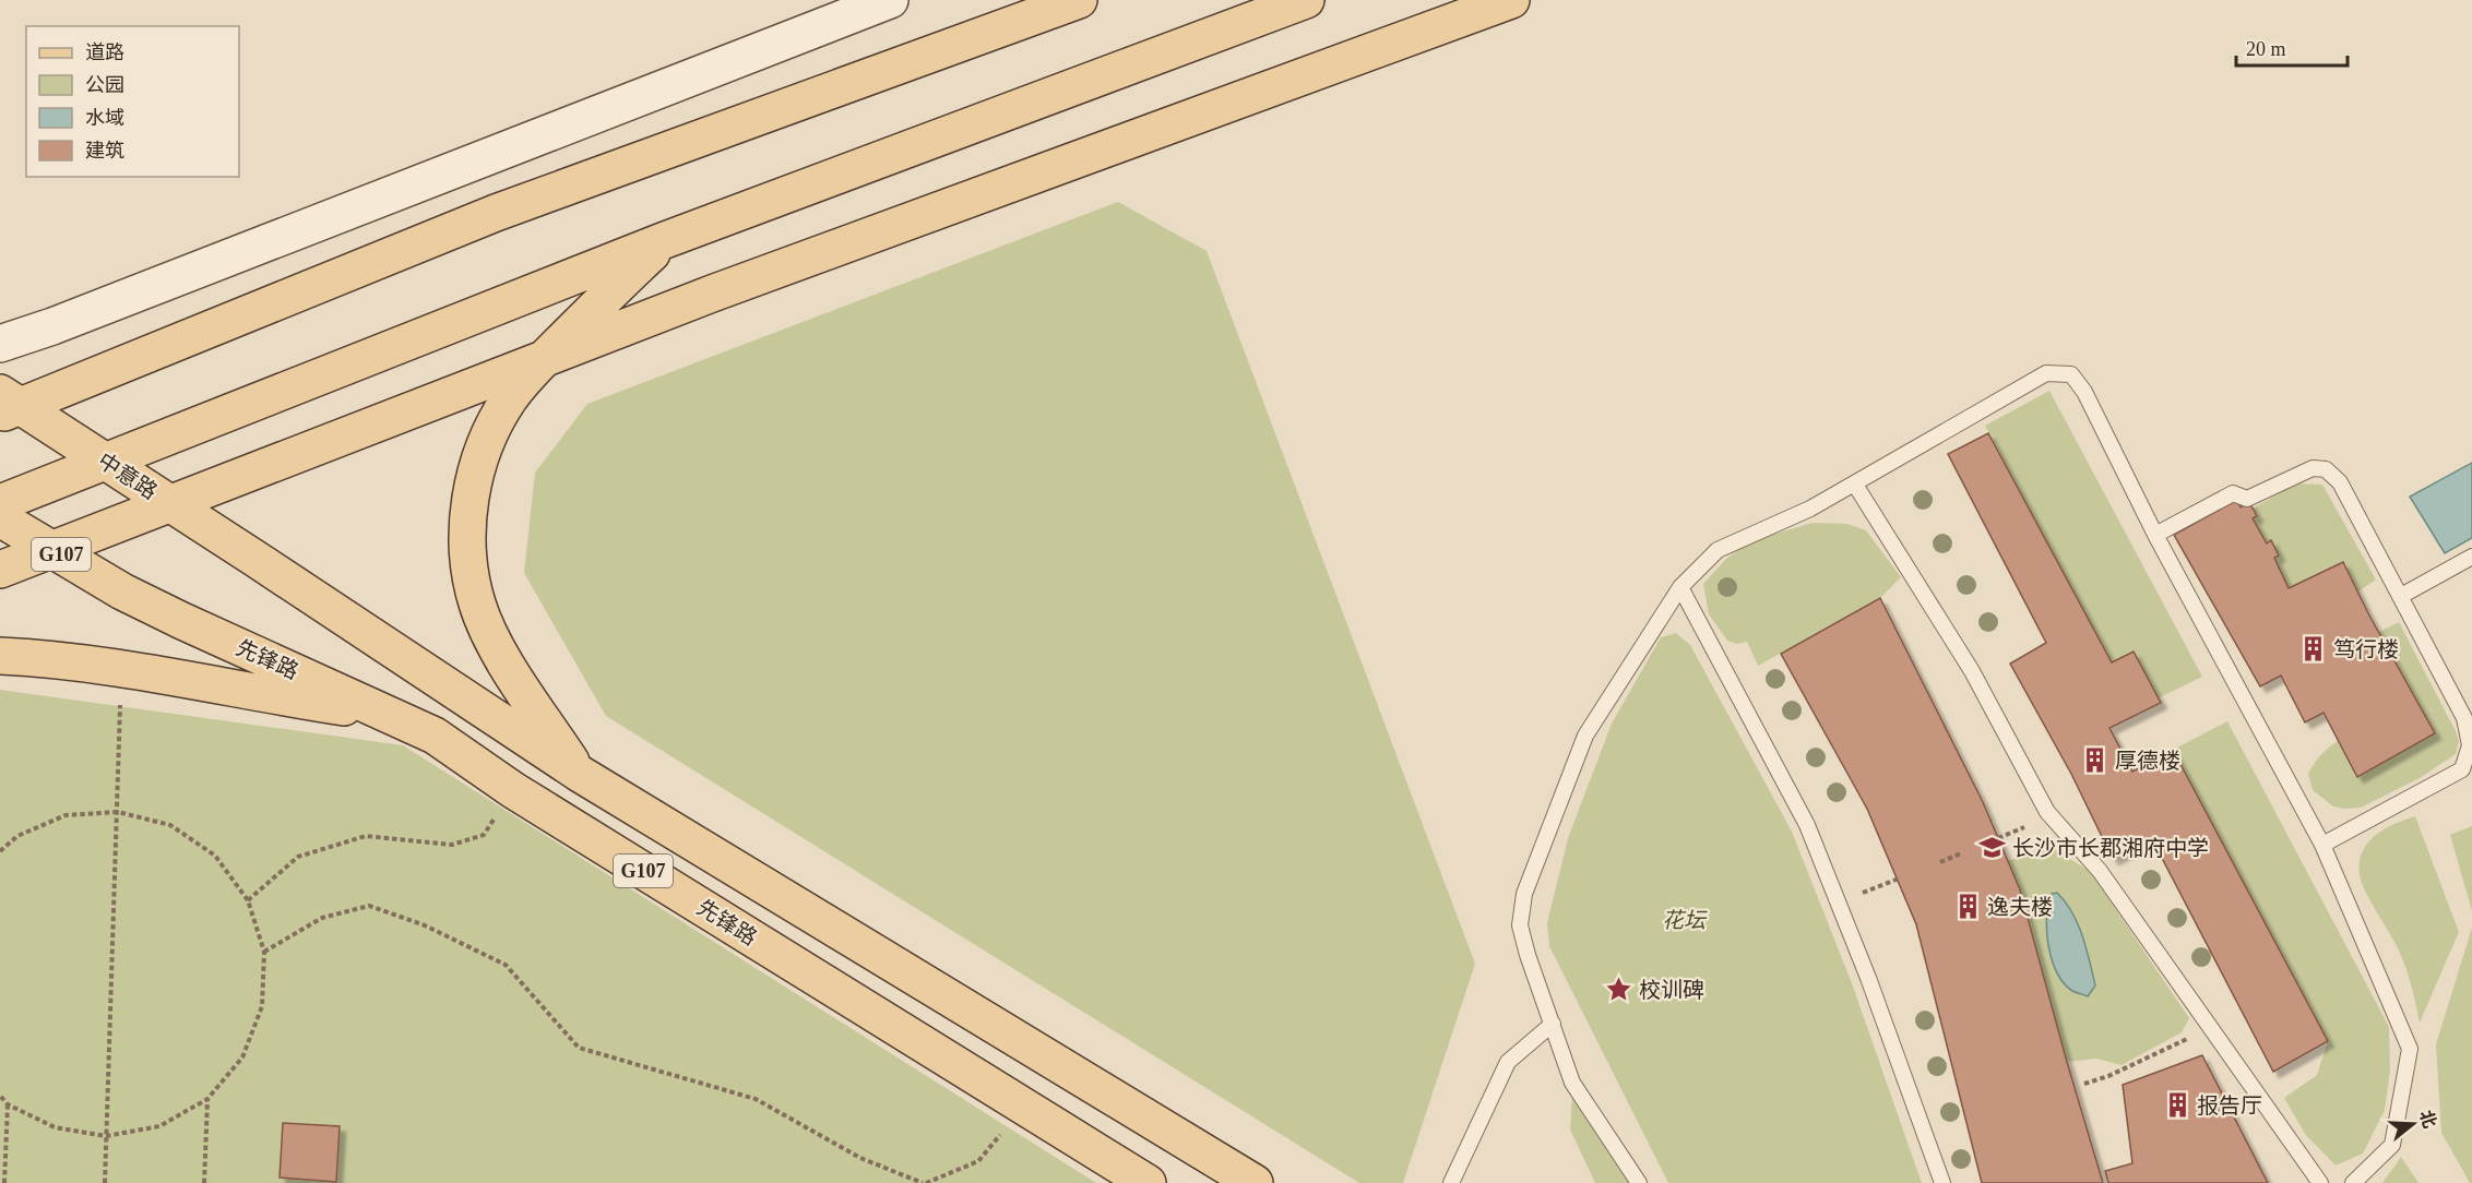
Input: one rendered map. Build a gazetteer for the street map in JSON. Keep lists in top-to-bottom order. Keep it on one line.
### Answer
{"streets":{"main road":["中意路","G107","先锋路"]},"crossings":[["中意路","G107"],["G107","先锋路"]],"parks":["花坛"],"places":{"building":["笃行楼","厚德楼","逸夫楼","报告厅"],"school or university":["长沙市长郡湘府中学"],"place":["校训碑"]},"legend":["道路","公园","水域","建筑"],"scale_bar":"20 m","north":"right"}
